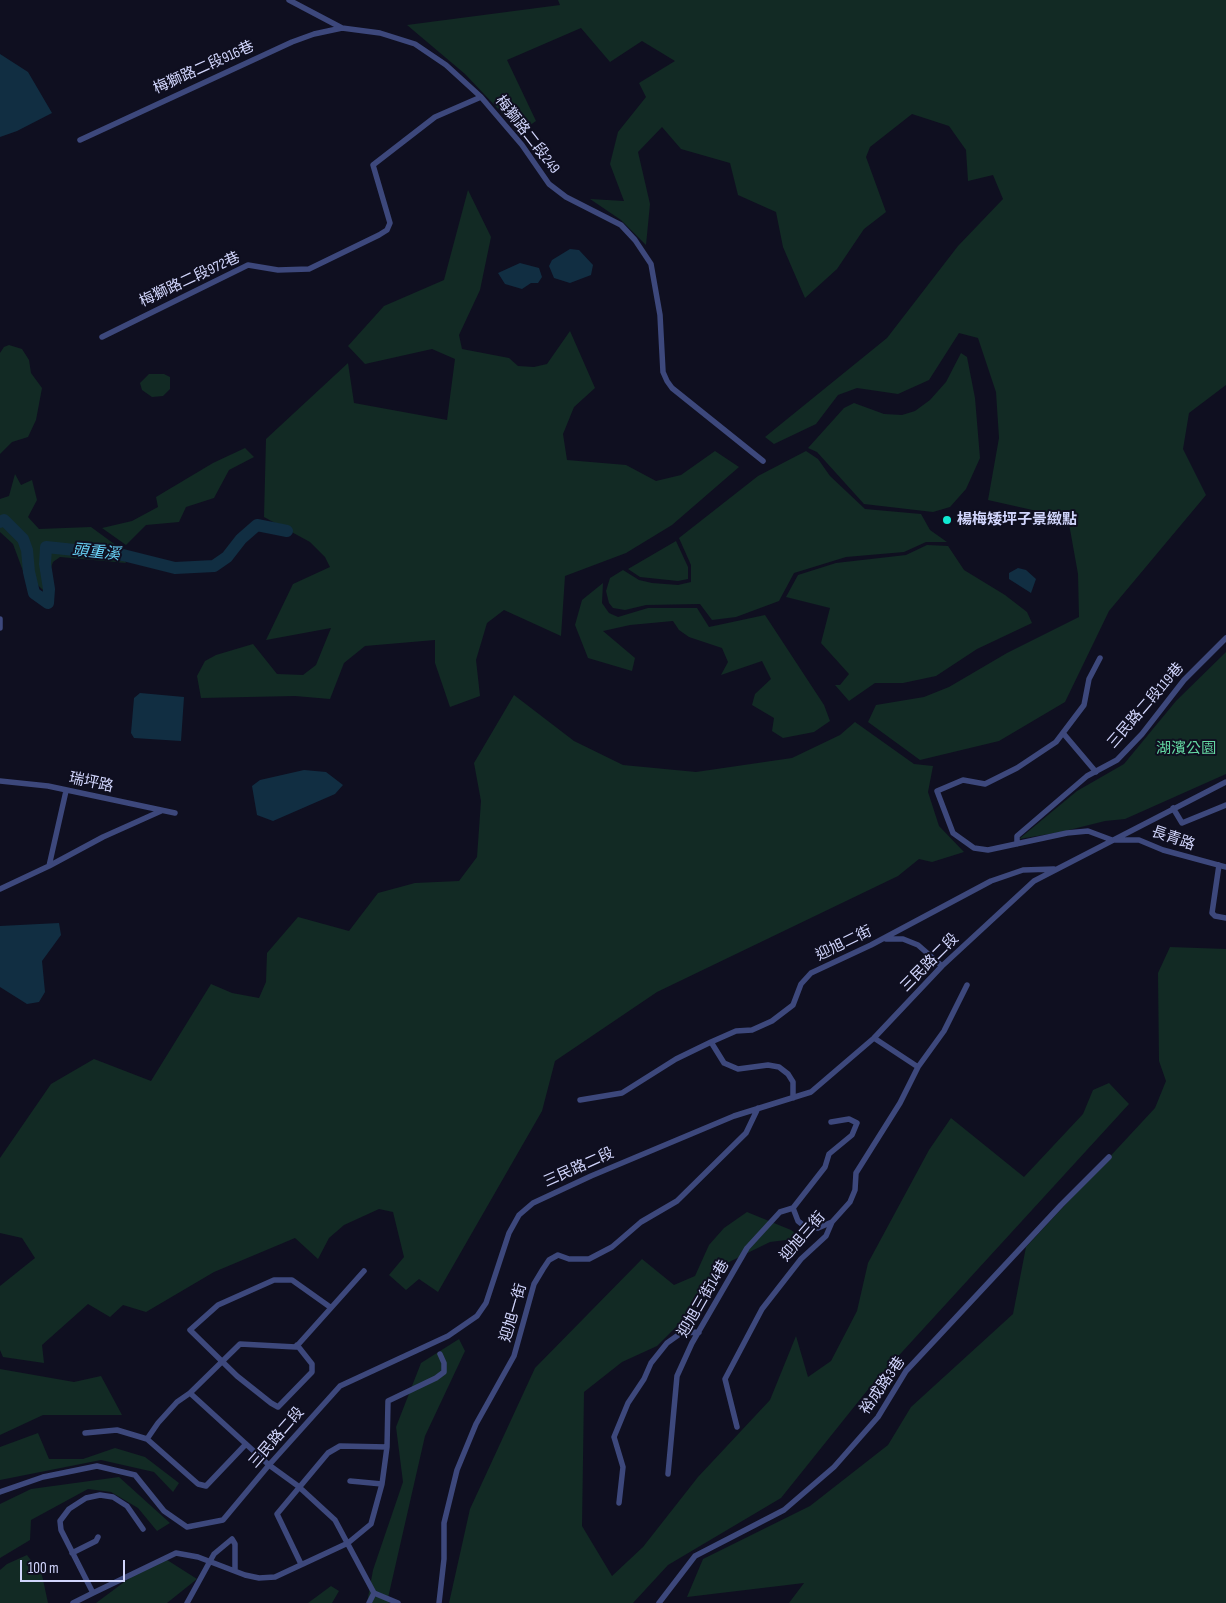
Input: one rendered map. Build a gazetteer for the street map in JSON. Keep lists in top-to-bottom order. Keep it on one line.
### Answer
{"streets":{"street":["梅獅路二段916巷","梅獅路二段249","梅獅路二段972巷","三民路二段119巷","瑞坪路","長青路","迎旭二街","三民路二段","迎旭三街","迎旭三街14巷","迎旭一街","裕成路3巷"]},"crossings":[["梅獅路二段916巷","梅獅路二段249"],["梅獅路二段249","梅獅路二段972巷"],["長青路","三民路二段"],["迎旭二街","三民路二段"],["三民路二段","迎旭一街"]],"water":["頭重溪"],"parks":["湖濱公園"],"places":["楊梅矮坪子景緻點"],"scale_bar":"100 m"}
